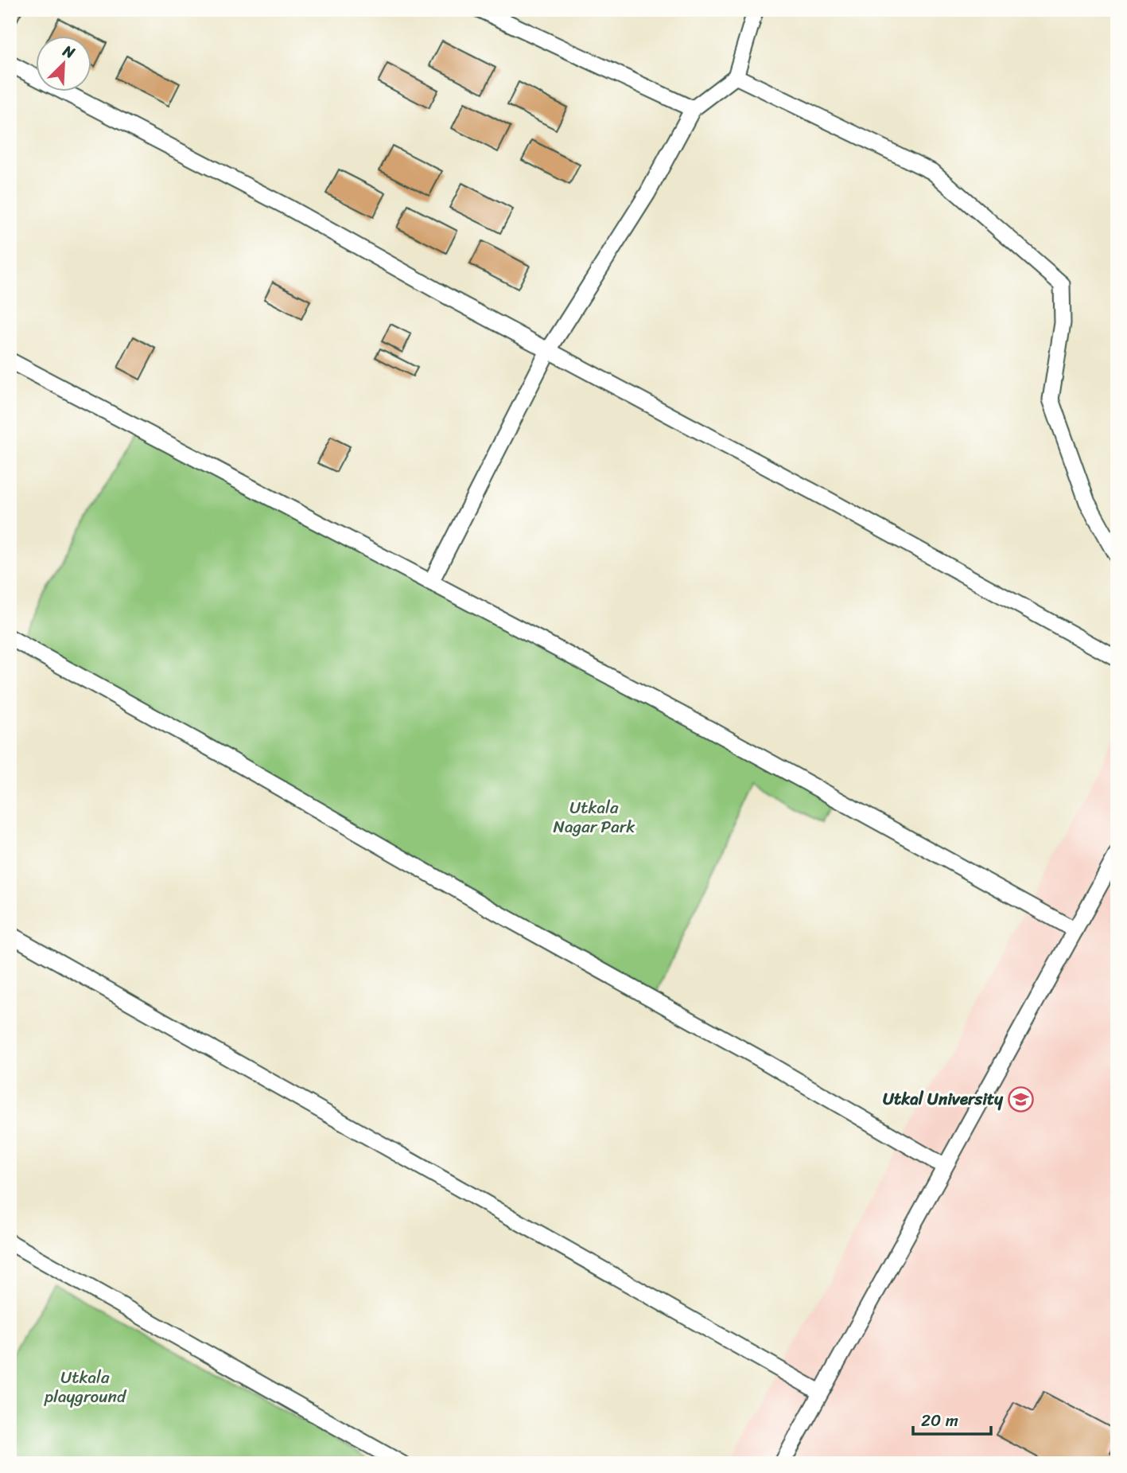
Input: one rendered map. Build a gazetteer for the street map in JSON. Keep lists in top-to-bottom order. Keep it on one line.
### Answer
{"parks":["Utkala Nagar Park","Utkala playground"],"places":{"school or university":["Utkal University"]},"scale_bar":"20 m","north":"top right"}
